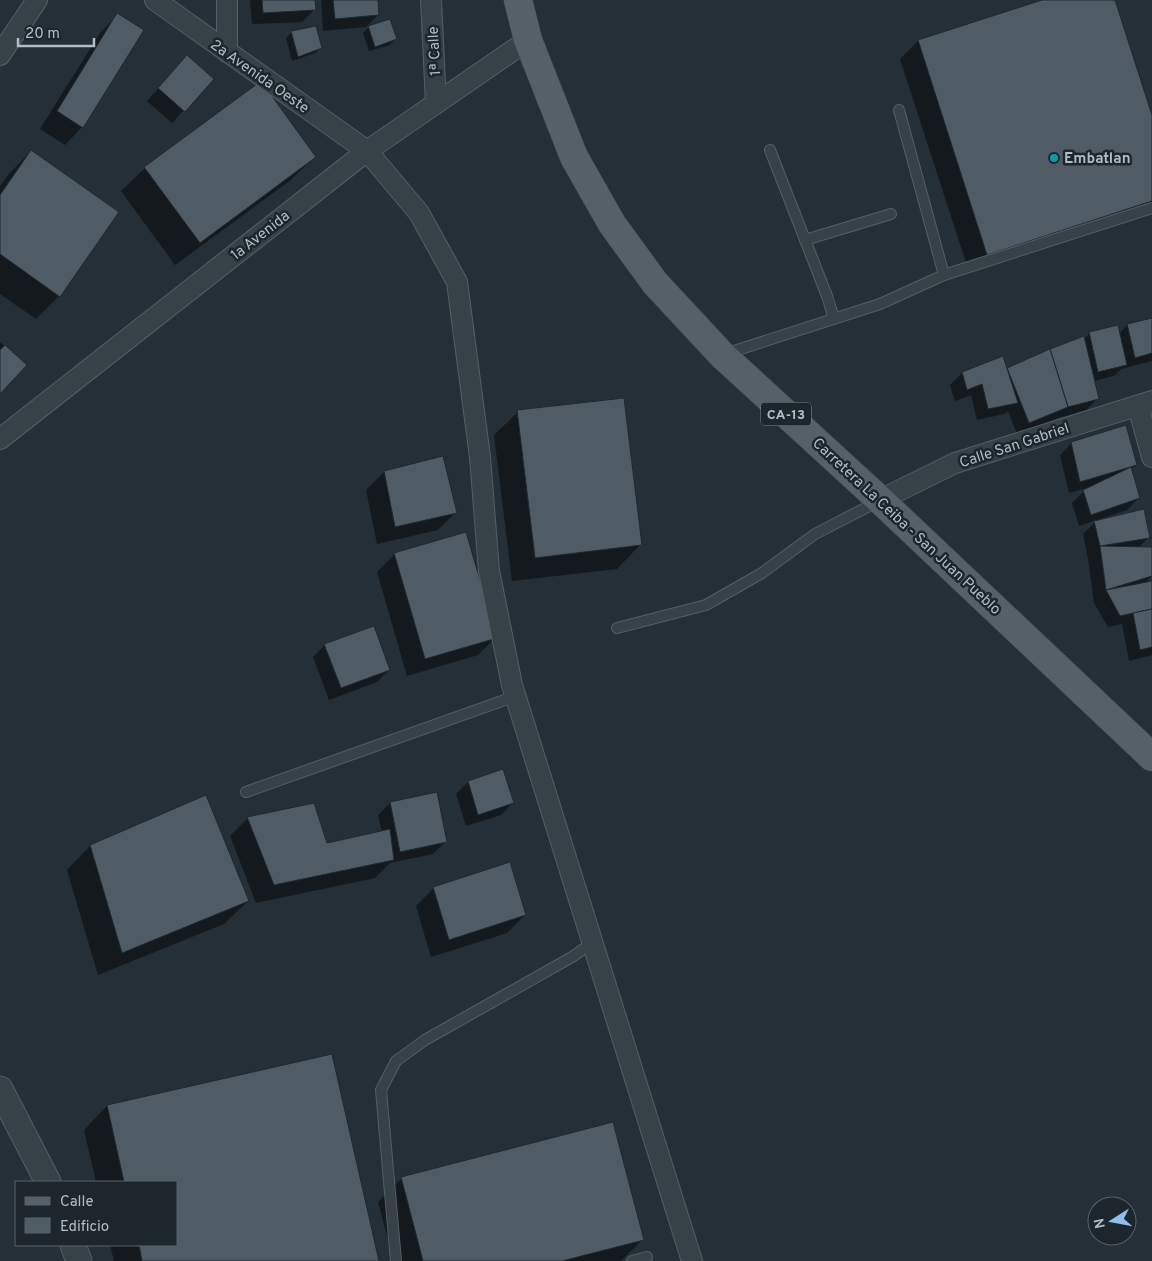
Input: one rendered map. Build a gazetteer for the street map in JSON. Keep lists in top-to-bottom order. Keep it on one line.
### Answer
{"streets":{"main road":["CA-13","Carretera La Ceiba - San Juan Pueblo"],"street":["1ª Calle","2a Avenida Oeste","1a Avenida","Calle San Gabriel"]},"crossings":[["1ª Calle","1a Avenida"],["2a Avenida Oeste","1a Avenida"],["1a Avenida","Carretera La Ceiba - San Juan Pueblo"],["Calle San Gabriel","Carretera La Ceiba - San Juan Pueblo"]],"places":["Embatlan"],"legend":["Calle","Edificio"],"scale_bar":"20 m","north":"left"}
